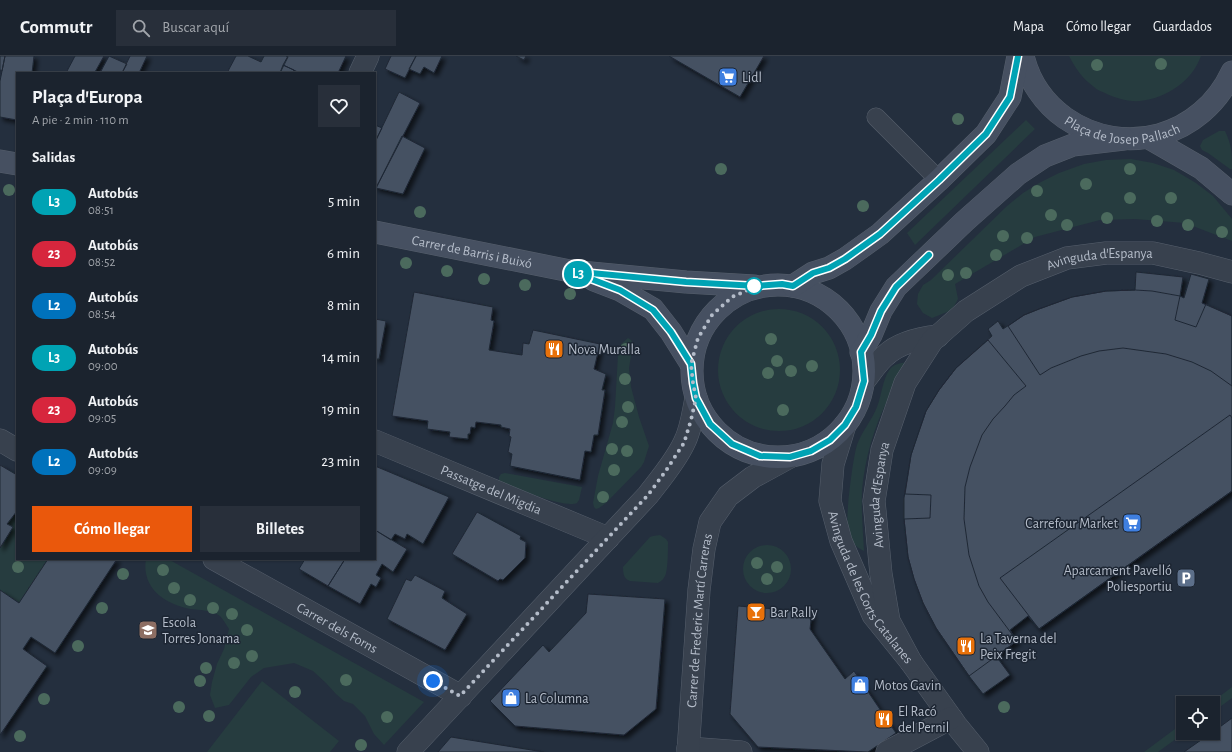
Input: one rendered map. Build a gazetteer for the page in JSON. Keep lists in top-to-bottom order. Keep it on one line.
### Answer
{"streets":{"street":["Plaça de Josep Pallach","Carrer de Barris i Buixó","Avinguda d'Espanya","Passatge del Migdia","Avinguda de les Corts Catalanes","Carrer de Frederic Martí Carreras","Carrer dels Forns"]},"crossings":[["Avinguda d'Espanya","Avinguda de les Corts Catalanes"]],"places":{"supermarket":["Lidl","Carrefour Market"],"restaurant":["Nova Muralla","La Taverna del Peix Fregit","El Racó del Pernil"],"parking":["Aparcament Pavelló Poliesportiu"],"bar":["Bar Rally"],"school or university":["Escola Torres Jonama"],"shop":["Motos Gavin","La Columna"]},"lines":["bus line L3"],"page":{"header":"Commutr","search":"Buscar aquí","nav":["Mapa","Cómo llegar","Guardados"],"on_map":"L3","heading":[["Plaça d'Europa","A pie · 2 min · 110 m"],"Salidas"],"list":[{"mark":"L3","name":"Autobús","note":"08:51","value":"5 min"},{"mark":"23","name":"Autobús","note":"08:52","value":"6 min"},{"mark":"L2","name":"Autobús","note":"08:54","value":"8 min"},{"mark":"L3","name":"Autobús","note":"09:00","value":"14 min"},{"mark":"23","name":"Autobús","note":"09:05","value":"19 min"},{"mark":"L2","name":"Autobús","note":"09:09","value":"23 min"}],"buttons":["Cómo llegar","Billetes"]}}
